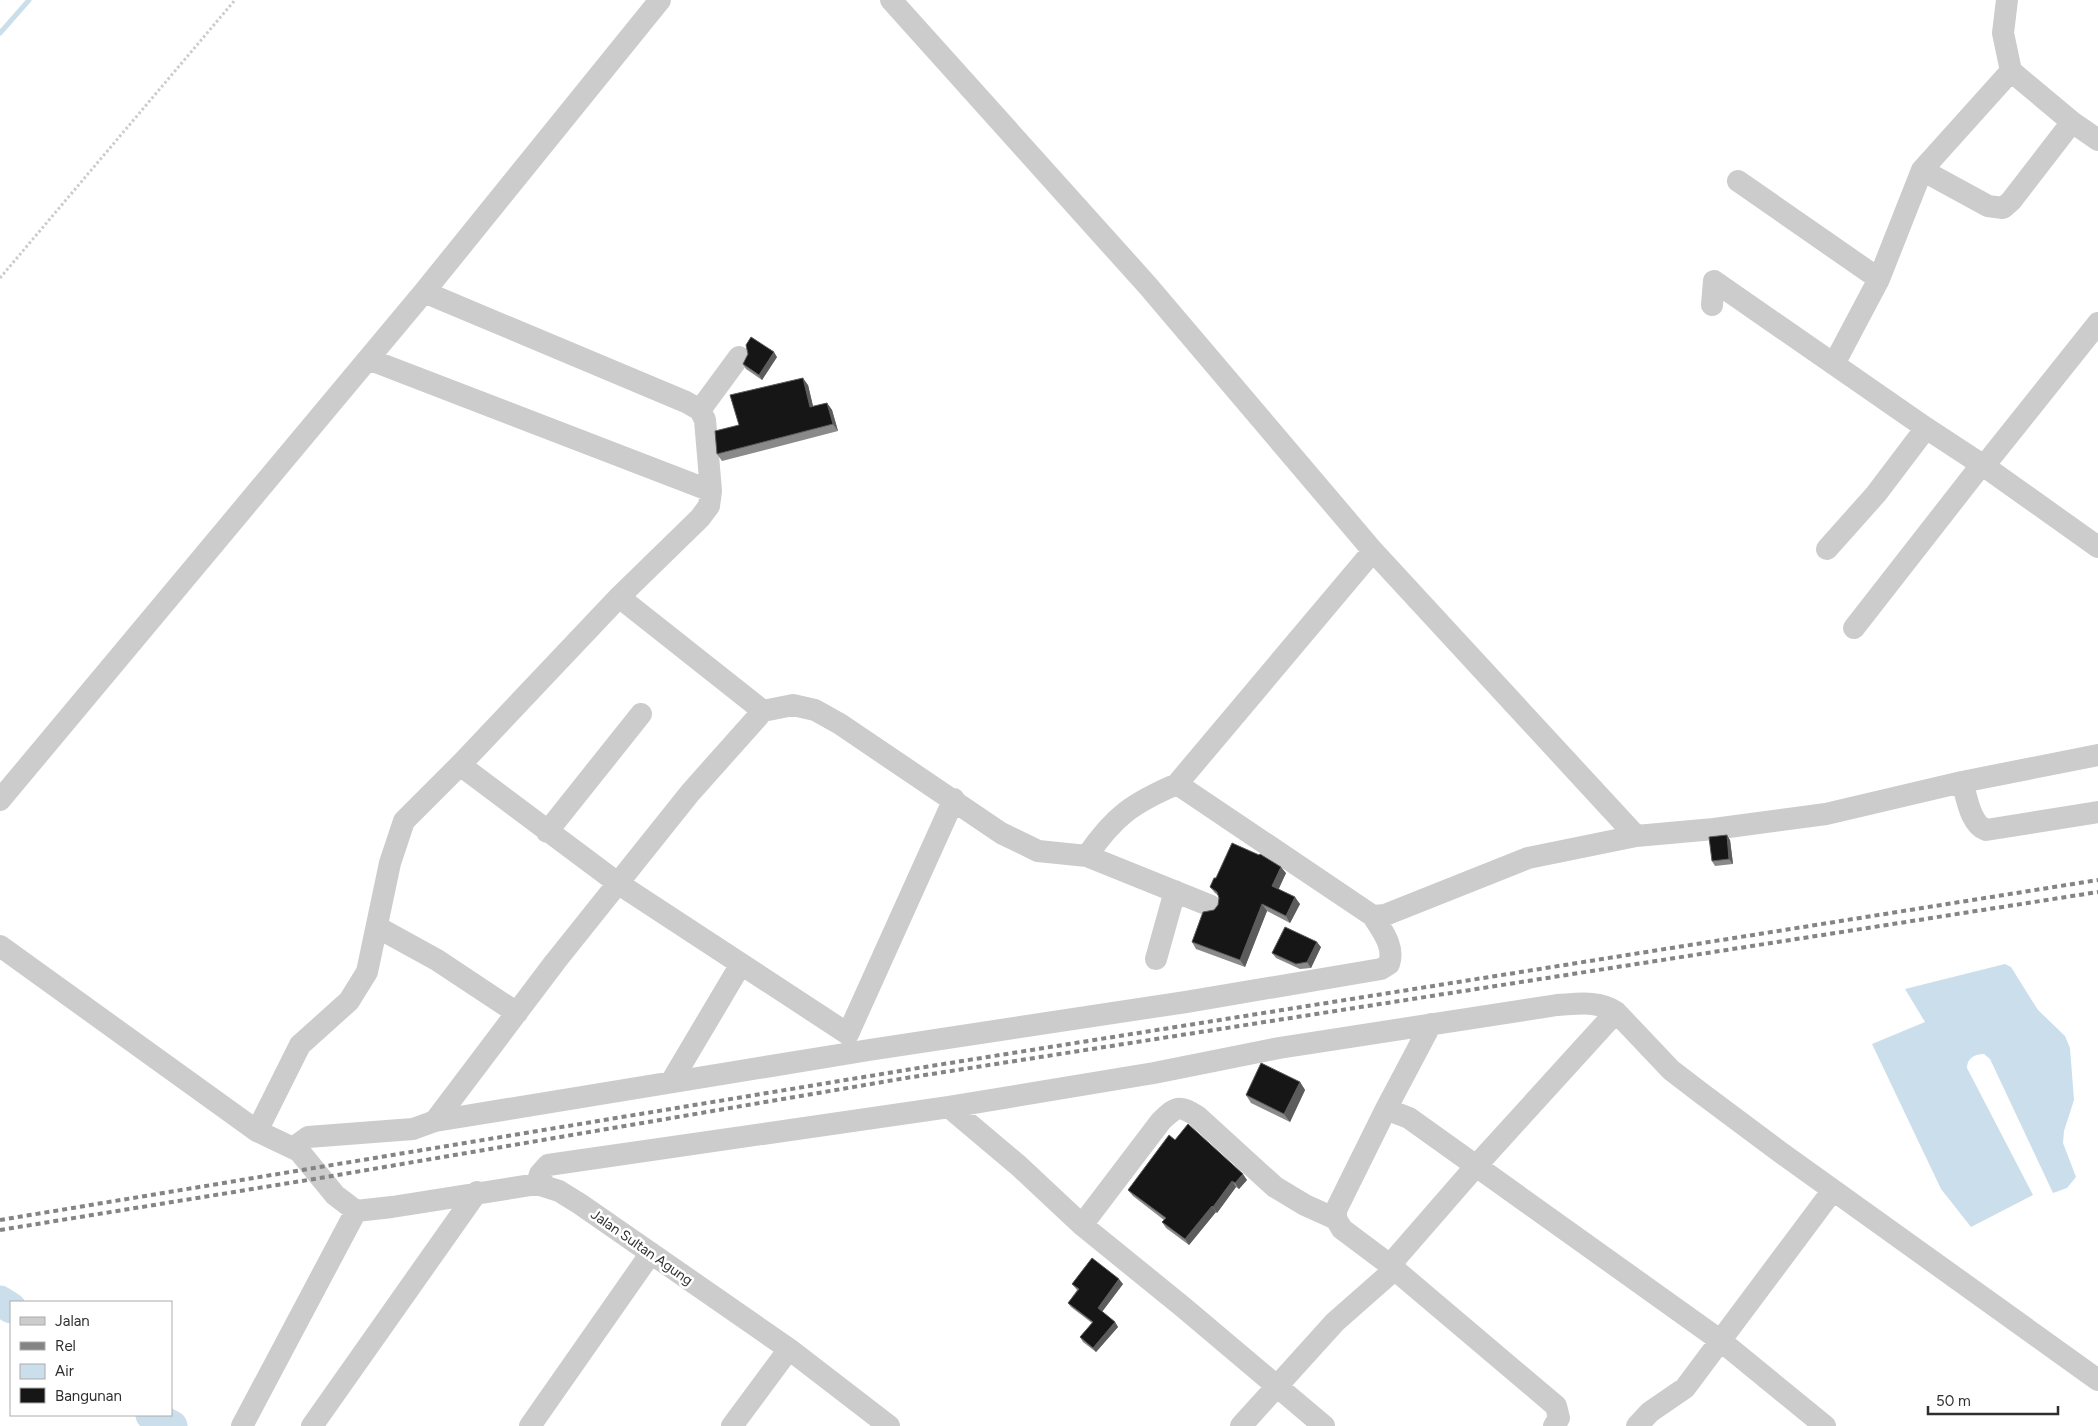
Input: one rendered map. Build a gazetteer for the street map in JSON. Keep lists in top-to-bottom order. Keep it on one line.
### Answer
{"streets":{"street":["Jalan Sultan Agung"]},"legend":["Jalan","Rel","Air","Bangunan"],"scale_bar":"50 m"}
